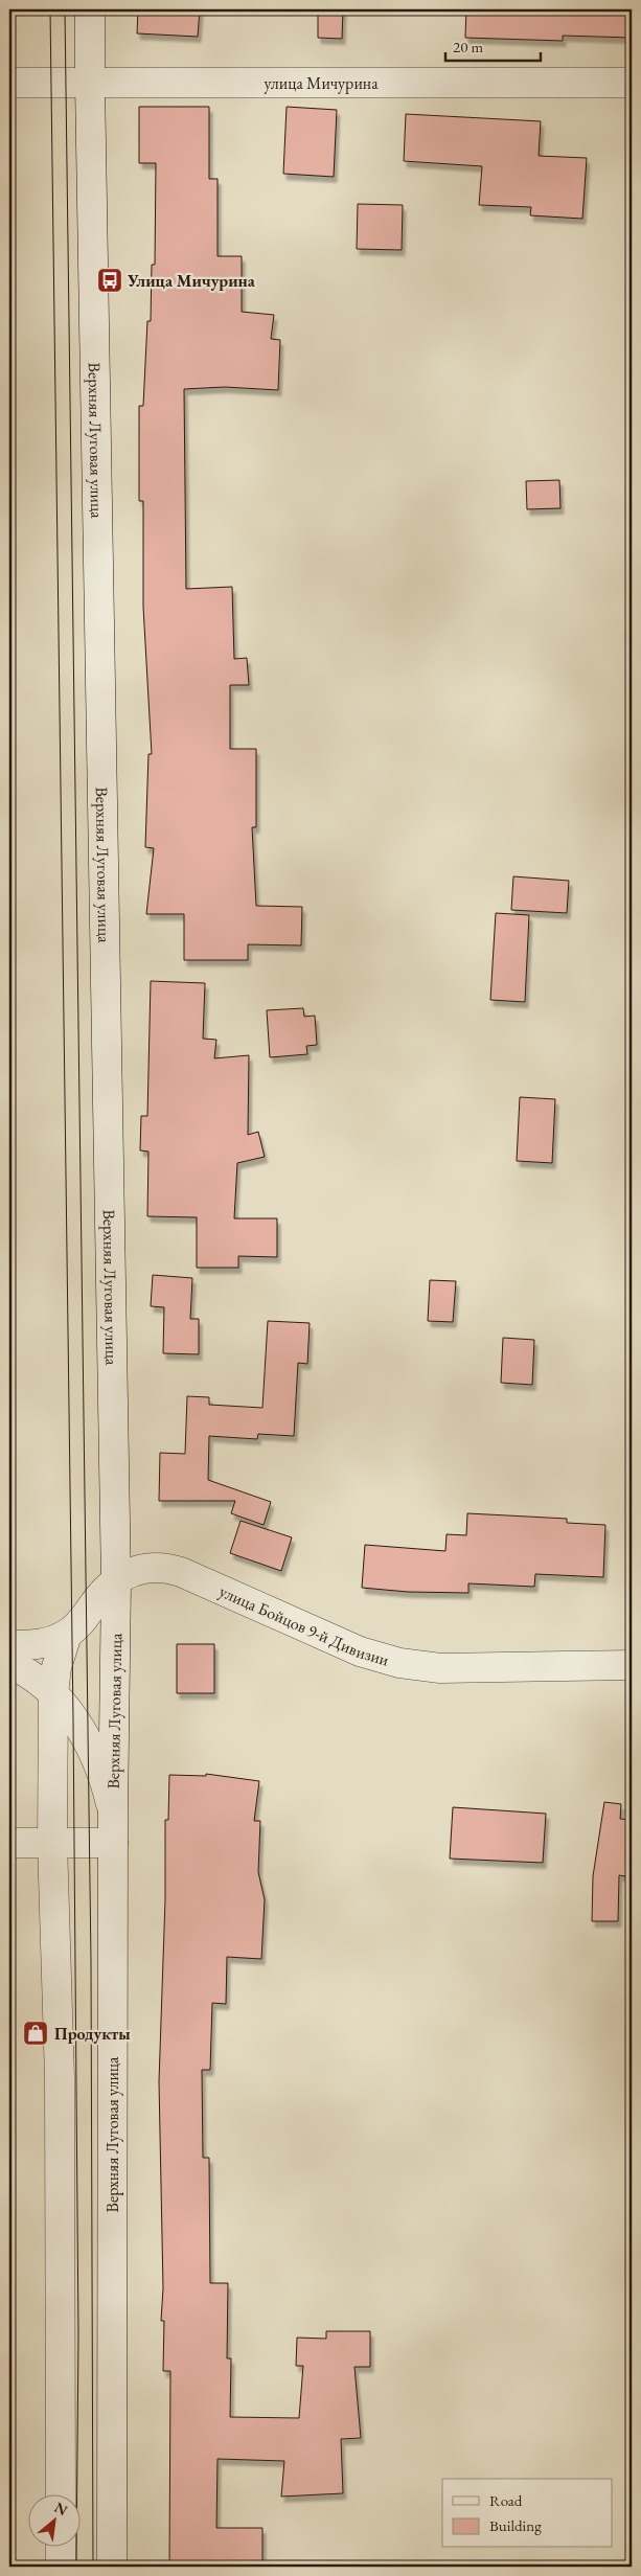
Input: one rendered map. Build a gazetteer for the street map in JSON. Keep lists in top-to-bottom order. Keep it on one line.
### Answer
{"streets":{"main road":["улица Мичурина","Верхняя Луговая улица","улица Бойцов 9-й Дивизии"]},"crossings":[["улица Мичурина","Верхняя Луговая улица"],["Верхняя Луговая улица","улица Бойцов 9-й Дивизии"]],"places":{"bus stop":["Улица Мичурина"],"shop":["Продукты"]},"legend":["Road","Building"],"scale_bar":"20 m","north":"top right"}
